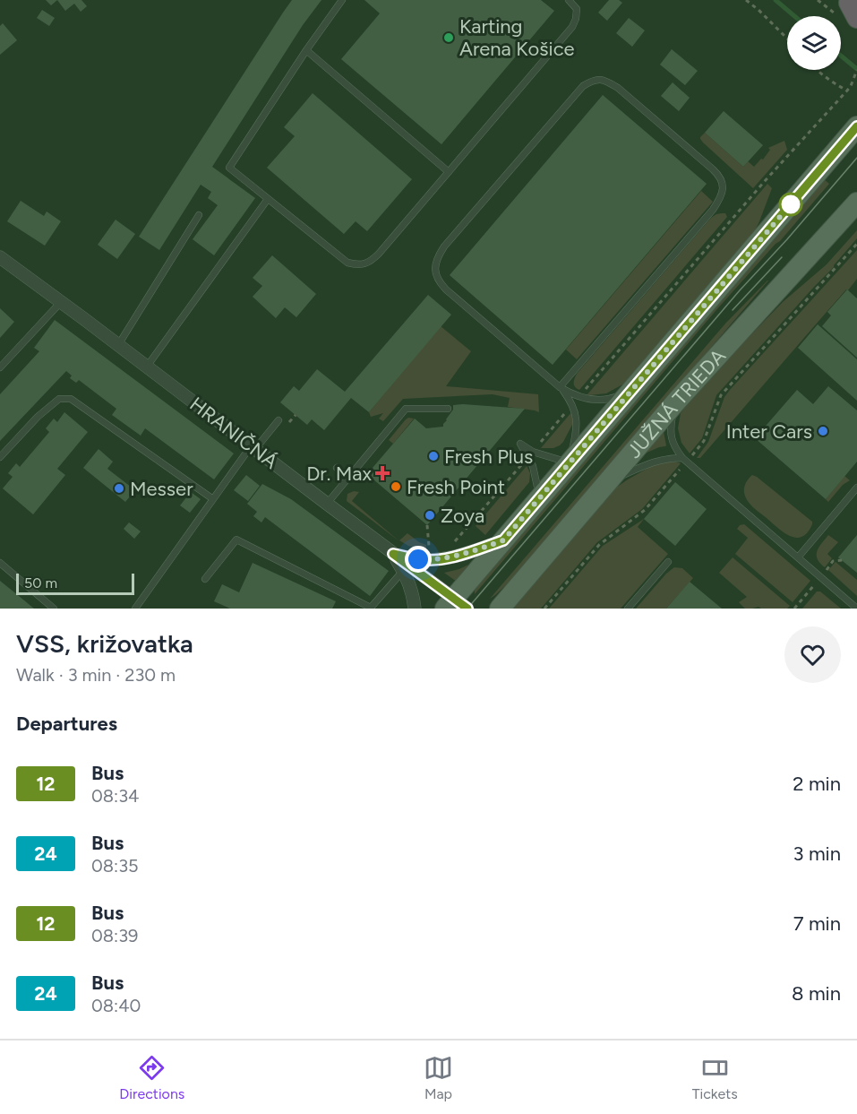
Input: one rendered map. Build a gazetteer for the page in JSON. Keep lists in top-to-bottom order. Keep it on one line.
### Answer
{"streets":{"main road":["JUŽNÁ TRIEDA"],"street":["HRANIČNÁ"]},"places":{"other":["Karting Arena Košice","Inter Cars","Fresh Plus","Fresh Point","Messer","Zoya"],"health":["Dr. Max"]},"lines":["bus line 12"],"scale_bar":"50 m","page":{"scale":"50 m","heading":[["VSS, križovatka","Walk · 3 min · 230 m"],"Departures"],"list":[{"mark":"12","name":"Bus","note":"08:34","value":"2 min"},{"mark":"24","name":"Bus","note":"08:35","value":"3 min"},{"mark":"12","name":"Bus","note":"08:39","value":"7 min"},{"mark":"24","name":"Bus","note":"08:40","value":"8 min"}],"tabs":["Directions","Map","Tickets"]}}
